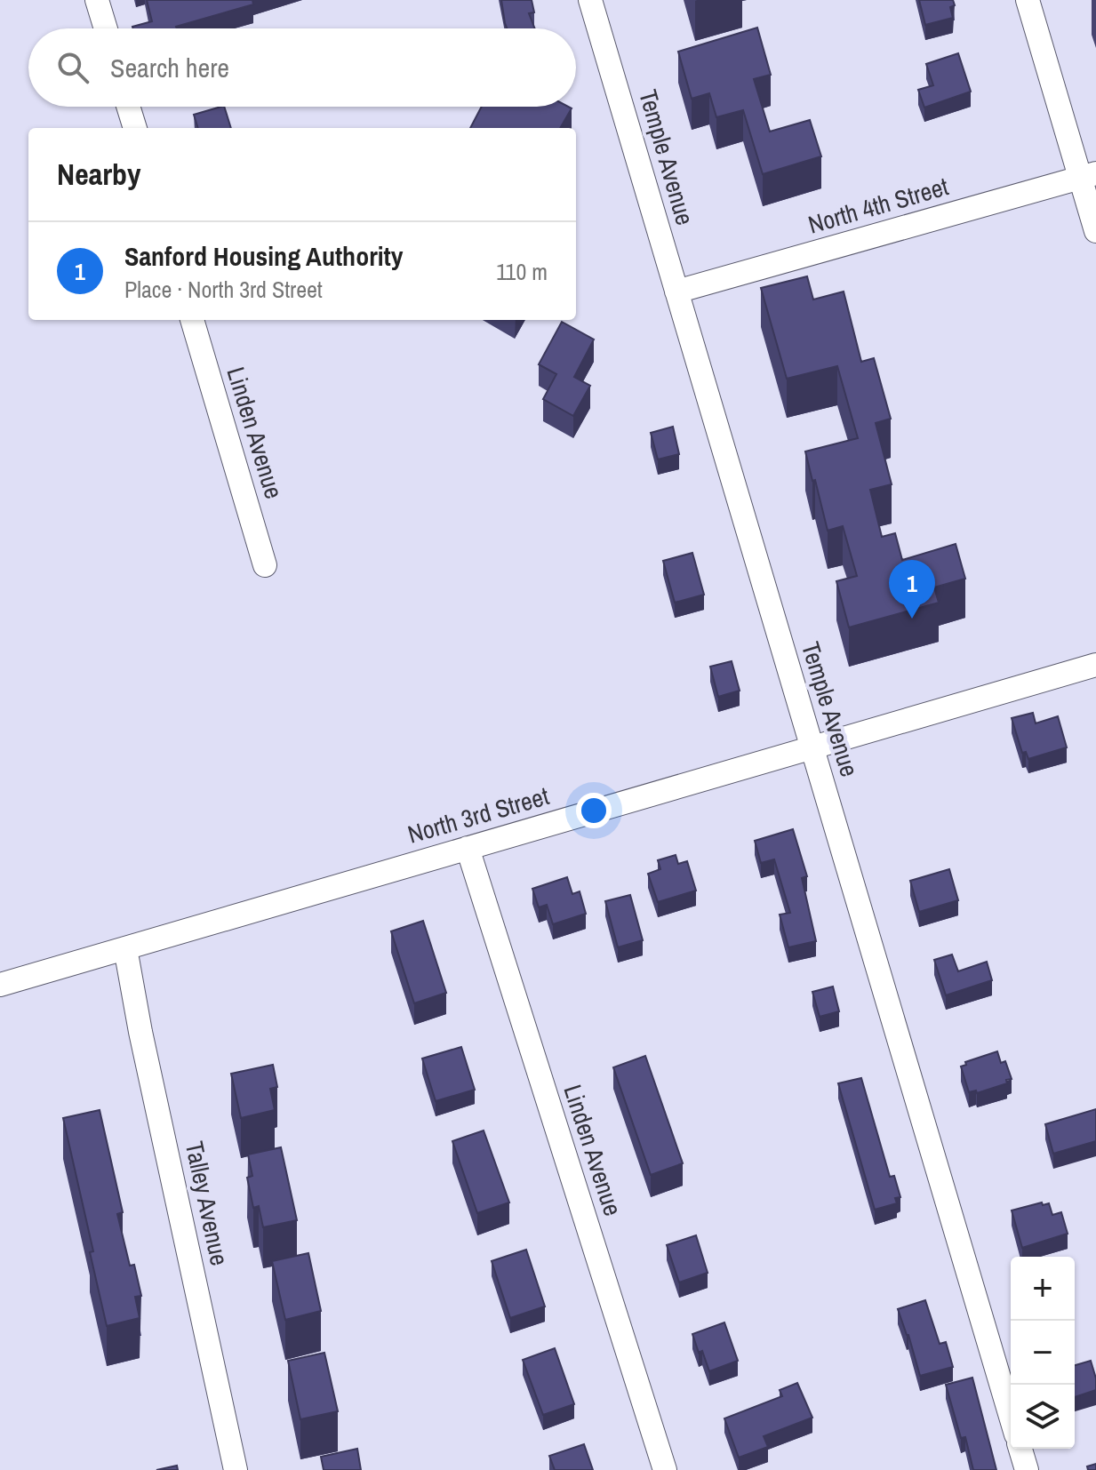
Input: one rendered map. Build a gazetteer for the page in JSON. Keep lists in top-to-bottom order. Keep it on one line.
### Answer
{"streets":{"street":["Temple Avenue","North 4th Street","Linden Avenue","North 3rd Street","Talley Avenue"]},"crossings":[["Temple Avenue","North 4th Street"],["Temple Avenue","North 3rd Street"],["Linden Avenue","North 3rd Street"],["North 3rd Street","Talley Avenue"]],"page":{"search":"Search here","heading":"Nearby","list":[{"mark":"1","name":"Sanford Housing Authority","note":"Place · North 3rd Street","value":"110 m"}],"pins":"1","map_buttons":["+","−"]}}
